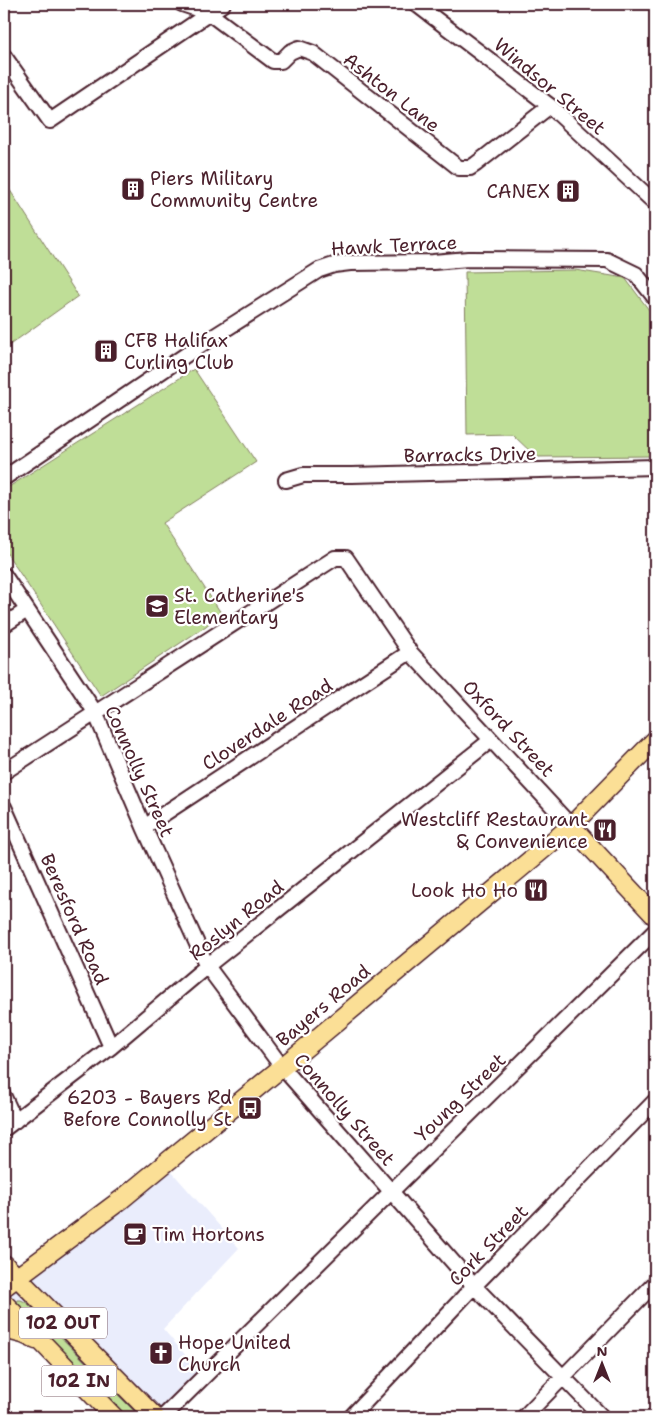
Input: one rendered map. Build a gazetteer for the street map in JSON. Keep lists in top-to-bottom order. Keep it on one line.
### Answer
{"streets":{"main road":["Oxford Street","Bayers Road","102 OUT","102 IN"],"street":["Windsor Street","Ashton Lane","Hawk Terrace","Barracks Drive","Cloverdale Road","Connolly Street","Beresford Road","Roslyn Road","Young Street","Cork Street"]},"crossings":[["Windsor Street","Ashton Lane"],["Cloverdale Road","Oxford Street"],["Cloverdale Road","Connolly Street"],["Oxford Street","Connolly Street"],["Oxford Street","Roslyn Road"],["Oxford Street","Bayers Road"],["Connolly Street","Roslyn Road"],["Connolly Street","Bayers Road"],["Connolly Street","Young Street"],["Connolly Street","Cork Street"],["Beresford Road","Roslyn Road"],["Bayers Road","102 OUT"]],"places":{"building":["Piers Military Community Centre","CANEX","CFB Halifax Curling Club"],"school or university":["St. Catherine's Elementary"],"restaurant":["Westcliff Restaurant & Convenience","Look Ho Ho"],"bus stop":["6203 - Bayers Rd Before Connolly St"],"cafe":["Tim Hortons"],"church":["Hope United Church"]},"north":"top"}
